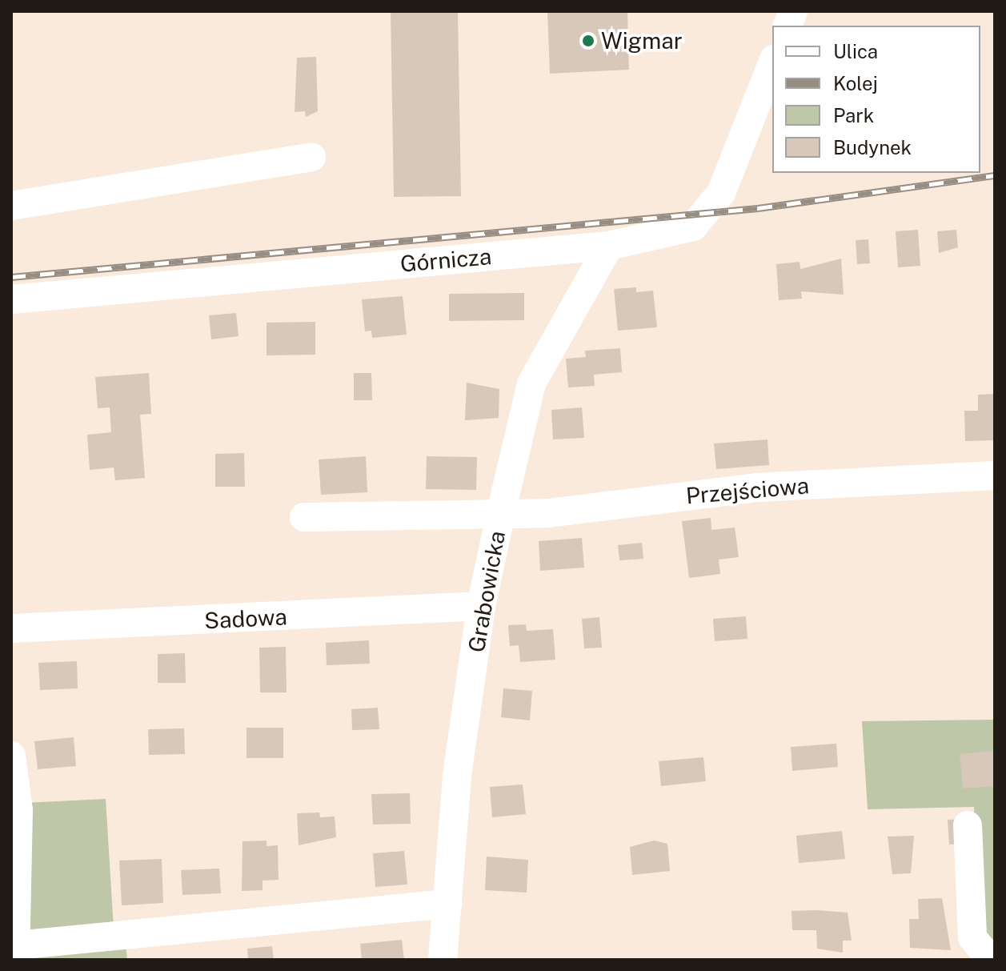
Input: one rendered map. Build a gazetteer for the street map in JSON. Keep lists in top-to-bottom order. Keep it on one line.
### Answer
{"streets":{"street":["Górnicza","Przejściowa","Grabowicka","Sadowa"]},"crossings":[["Górnicza","Grabowicka"],["Przejściowa","Grabowicka"],["Grabowicka","Sadowa"]],"places":["Wigmar"],"legend":["Ulica","Kolej","Park","Budynek"]}
